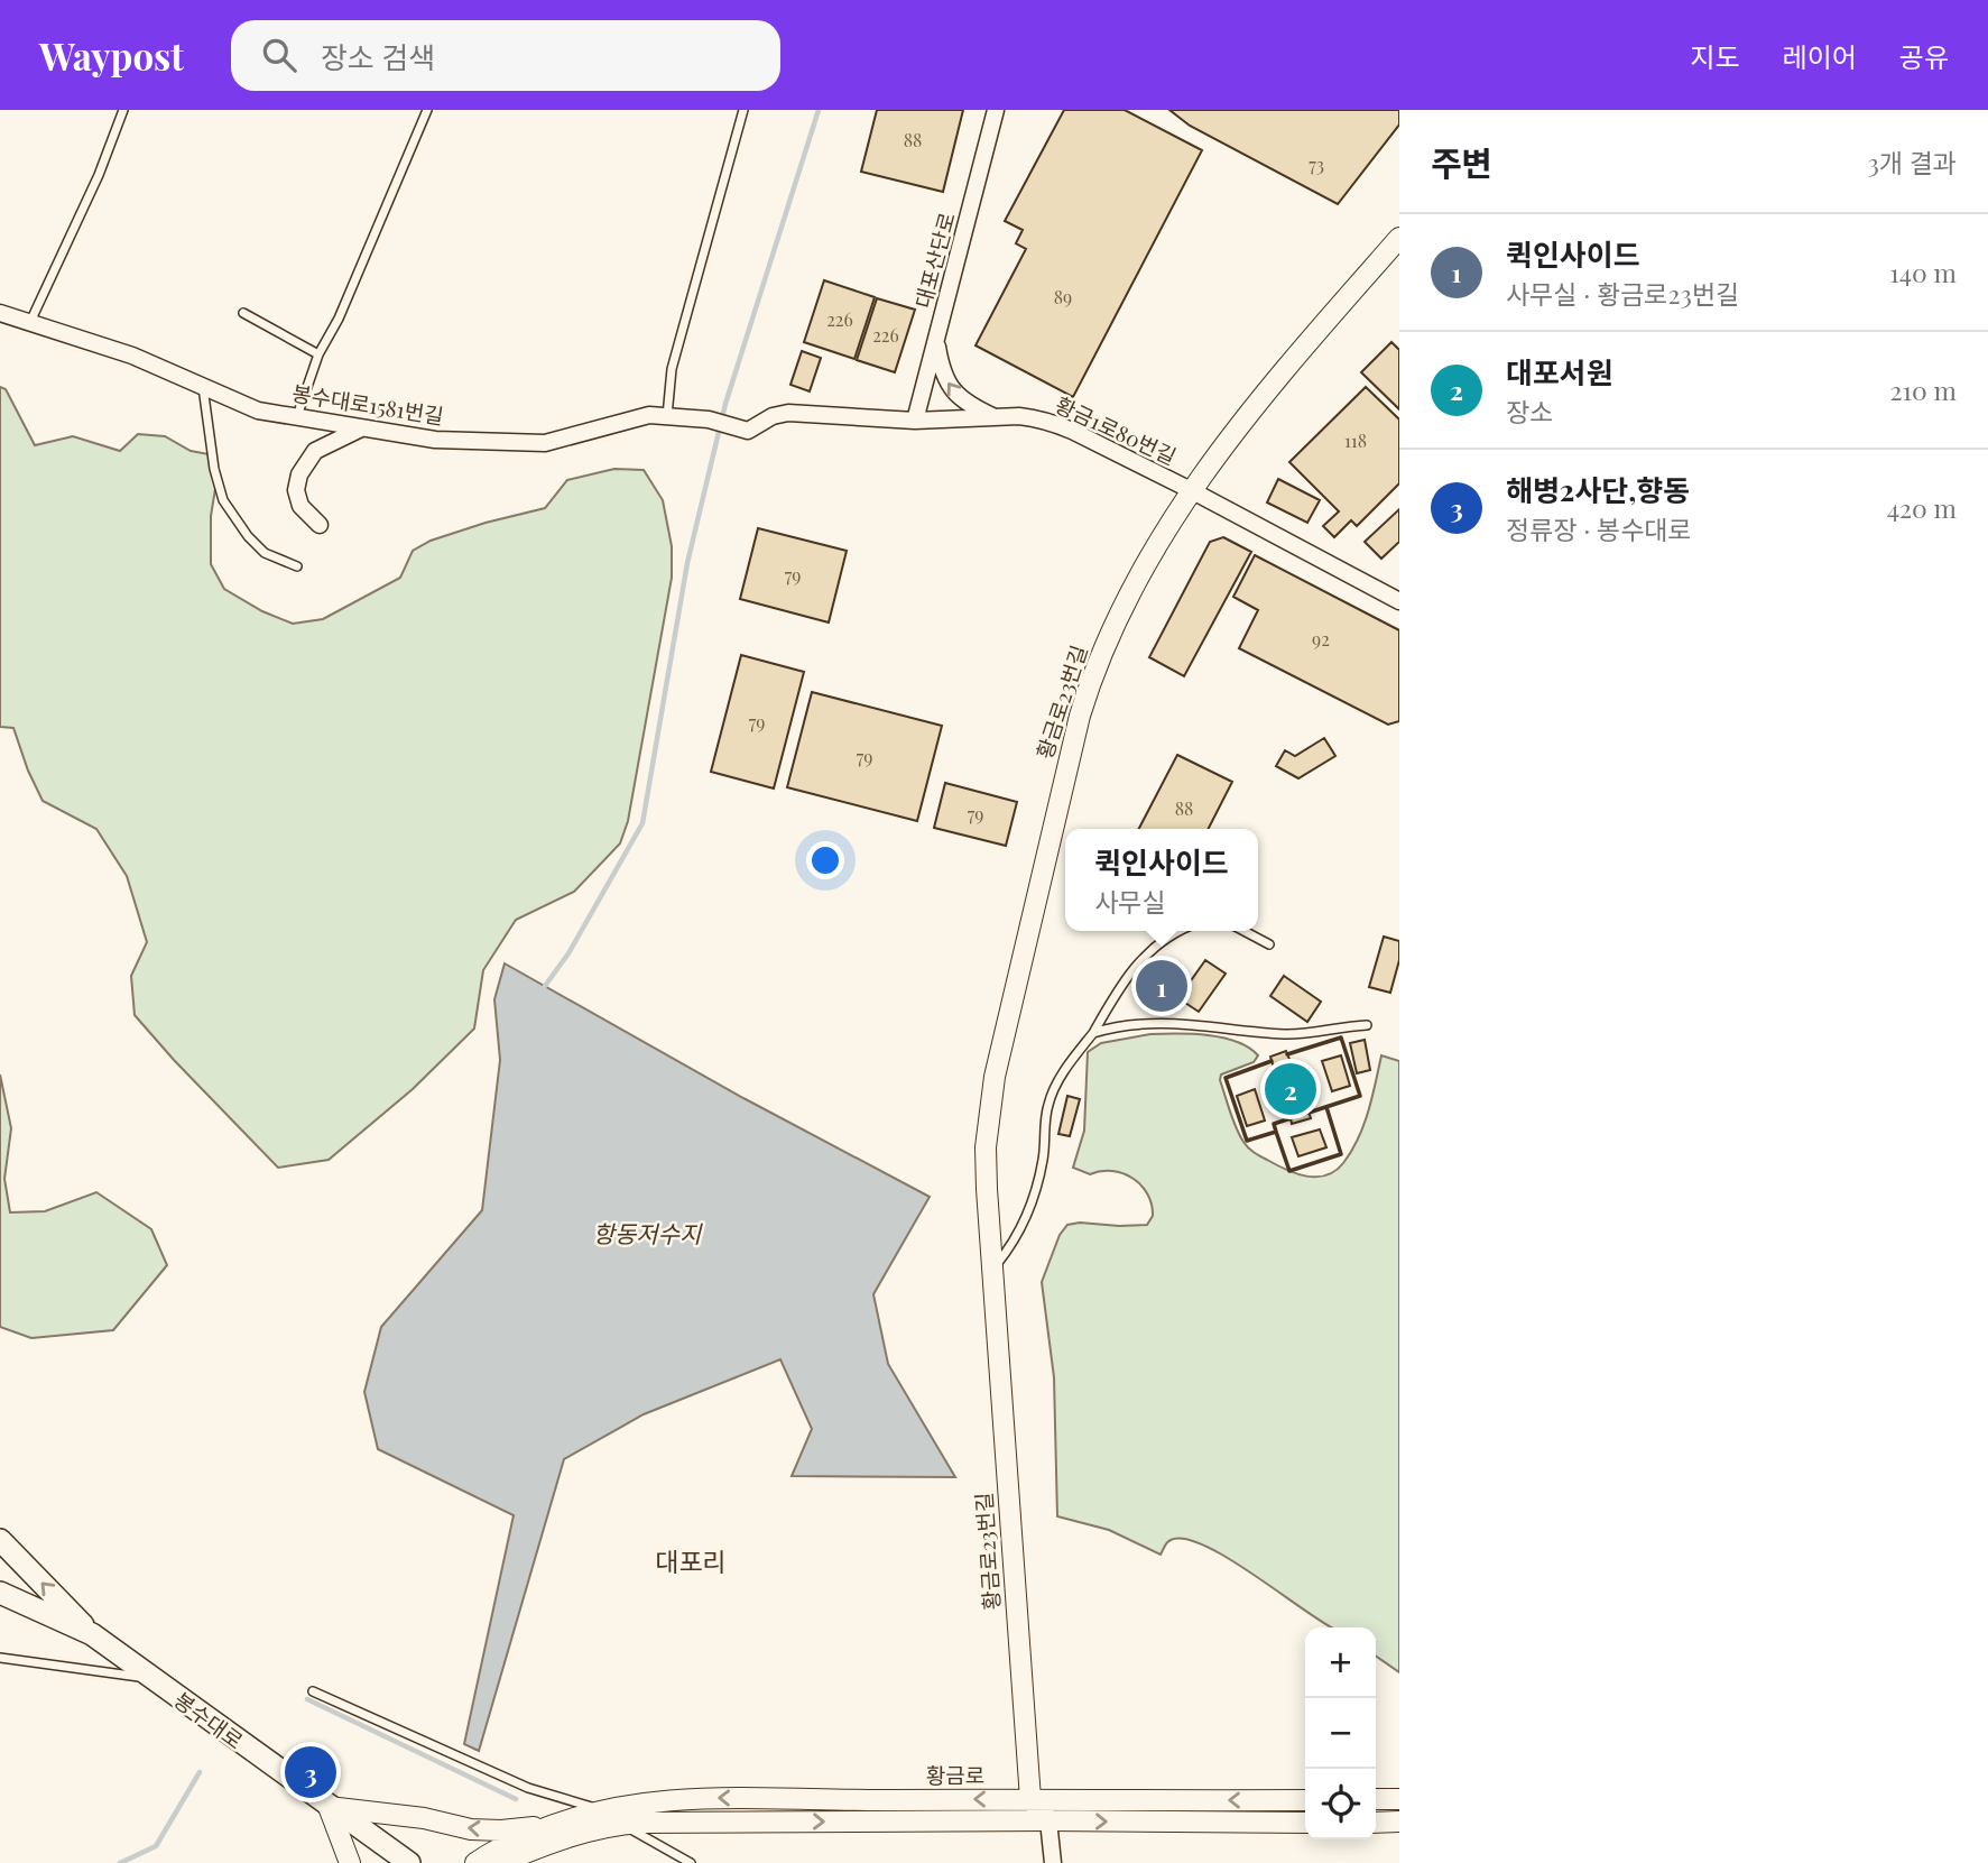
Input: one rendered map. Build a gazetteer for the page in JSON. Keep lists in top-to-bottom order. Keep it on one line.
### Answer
{"streets":{"main road":["봉수대로"],"street":["대포산단로","봉수대로1581번길","황금1로80번길","황금로23번길","황금로"]},"crossings":[["대포산단로","황금1로80번길"],["봉수대로1581번길","황금1로80번길"],["황금1로80번길","황금로23번길"],["황금로23번길","황금로"]],"districts":["대포리"],"water":["항동저수지"],"house_numbers":["88","73","89","226","226","118","79","92","79","79","88","79"],"page":{"header":"Waypost","search":"장소 검색","nav":["지도","레이어","공유"],"heading":["주변","3개 결과"],"list":[{"mark":"1","name":"퀵인사이드","note":"사무실 · 황금로23번길","value":"140 m"},{"mark":"2","name":"대포서원","note":"장소","value":"210 m"},{"mark":"3","name":"해병2사단,향동","note":"정류장 · 봉수대로","value":"420 m"}],"popup":["퀵인사이드","사무실"],"pins":["1","2","3"],"map_buttons":["+","−"]}}
